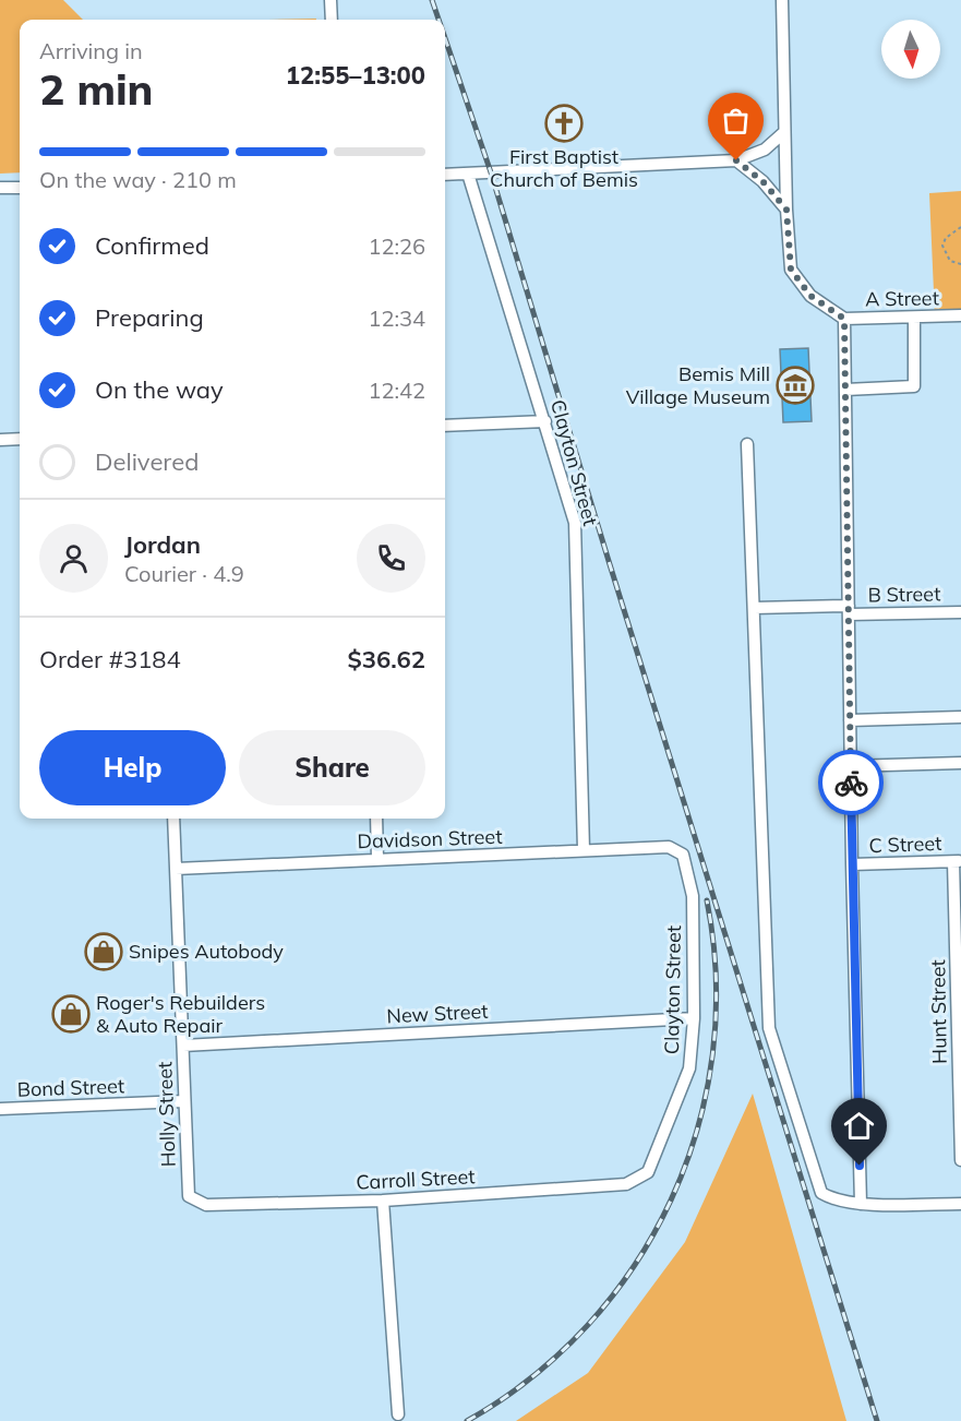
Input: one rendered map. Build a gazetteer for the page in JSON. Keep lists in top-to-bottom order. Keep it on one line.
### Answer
{"streets":{"street":["A Street","Clayton Street","B Street","Davidson Street","C Street","Hunt Street","New Street","Bond Street","Holly Street","Carroll Street"]},"crossings":[["Clayton Street","Davidson Street"],["Clayton Street","New Street"],["Clayton Street","Carroll Street"],["Davidson Street","Holly Street"],["C Street","Hunt Street"],["New Street","Holly Street"],["Bond Street","Holly Street"],["Holly Street","Carroll Street"]],"places":{"church":["First Baptist Church of Bemis"],"museum":["Bemis Mill Village Museum"],"shop":["Snipes Autobody","Roger's Rebuilders & Auto Repair"]},"north":"bottom","page":{"heading":["2 min","Arriving in","12:55–13:00"],"panel":["Jordan","Courier · 4.9","Order #3184","$36.62"],"bar":"On the way · 210 m","list":[["Confirmed","12:26"],["Preparing","12:34"],["On the way","12:42"],"Delivered"],"buttons":["Help","Share"]}}
